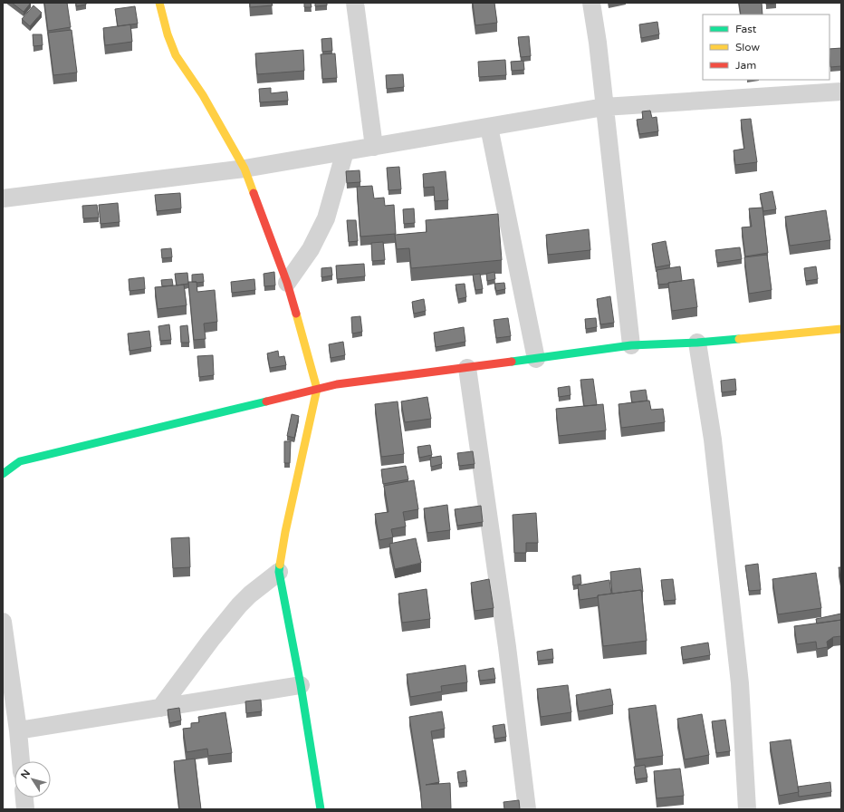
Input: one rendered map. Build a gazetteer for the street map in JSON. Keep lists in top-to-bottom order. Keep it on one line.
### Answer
{"legend":["Fast","Slow","Jam"],"north":"top left"}
